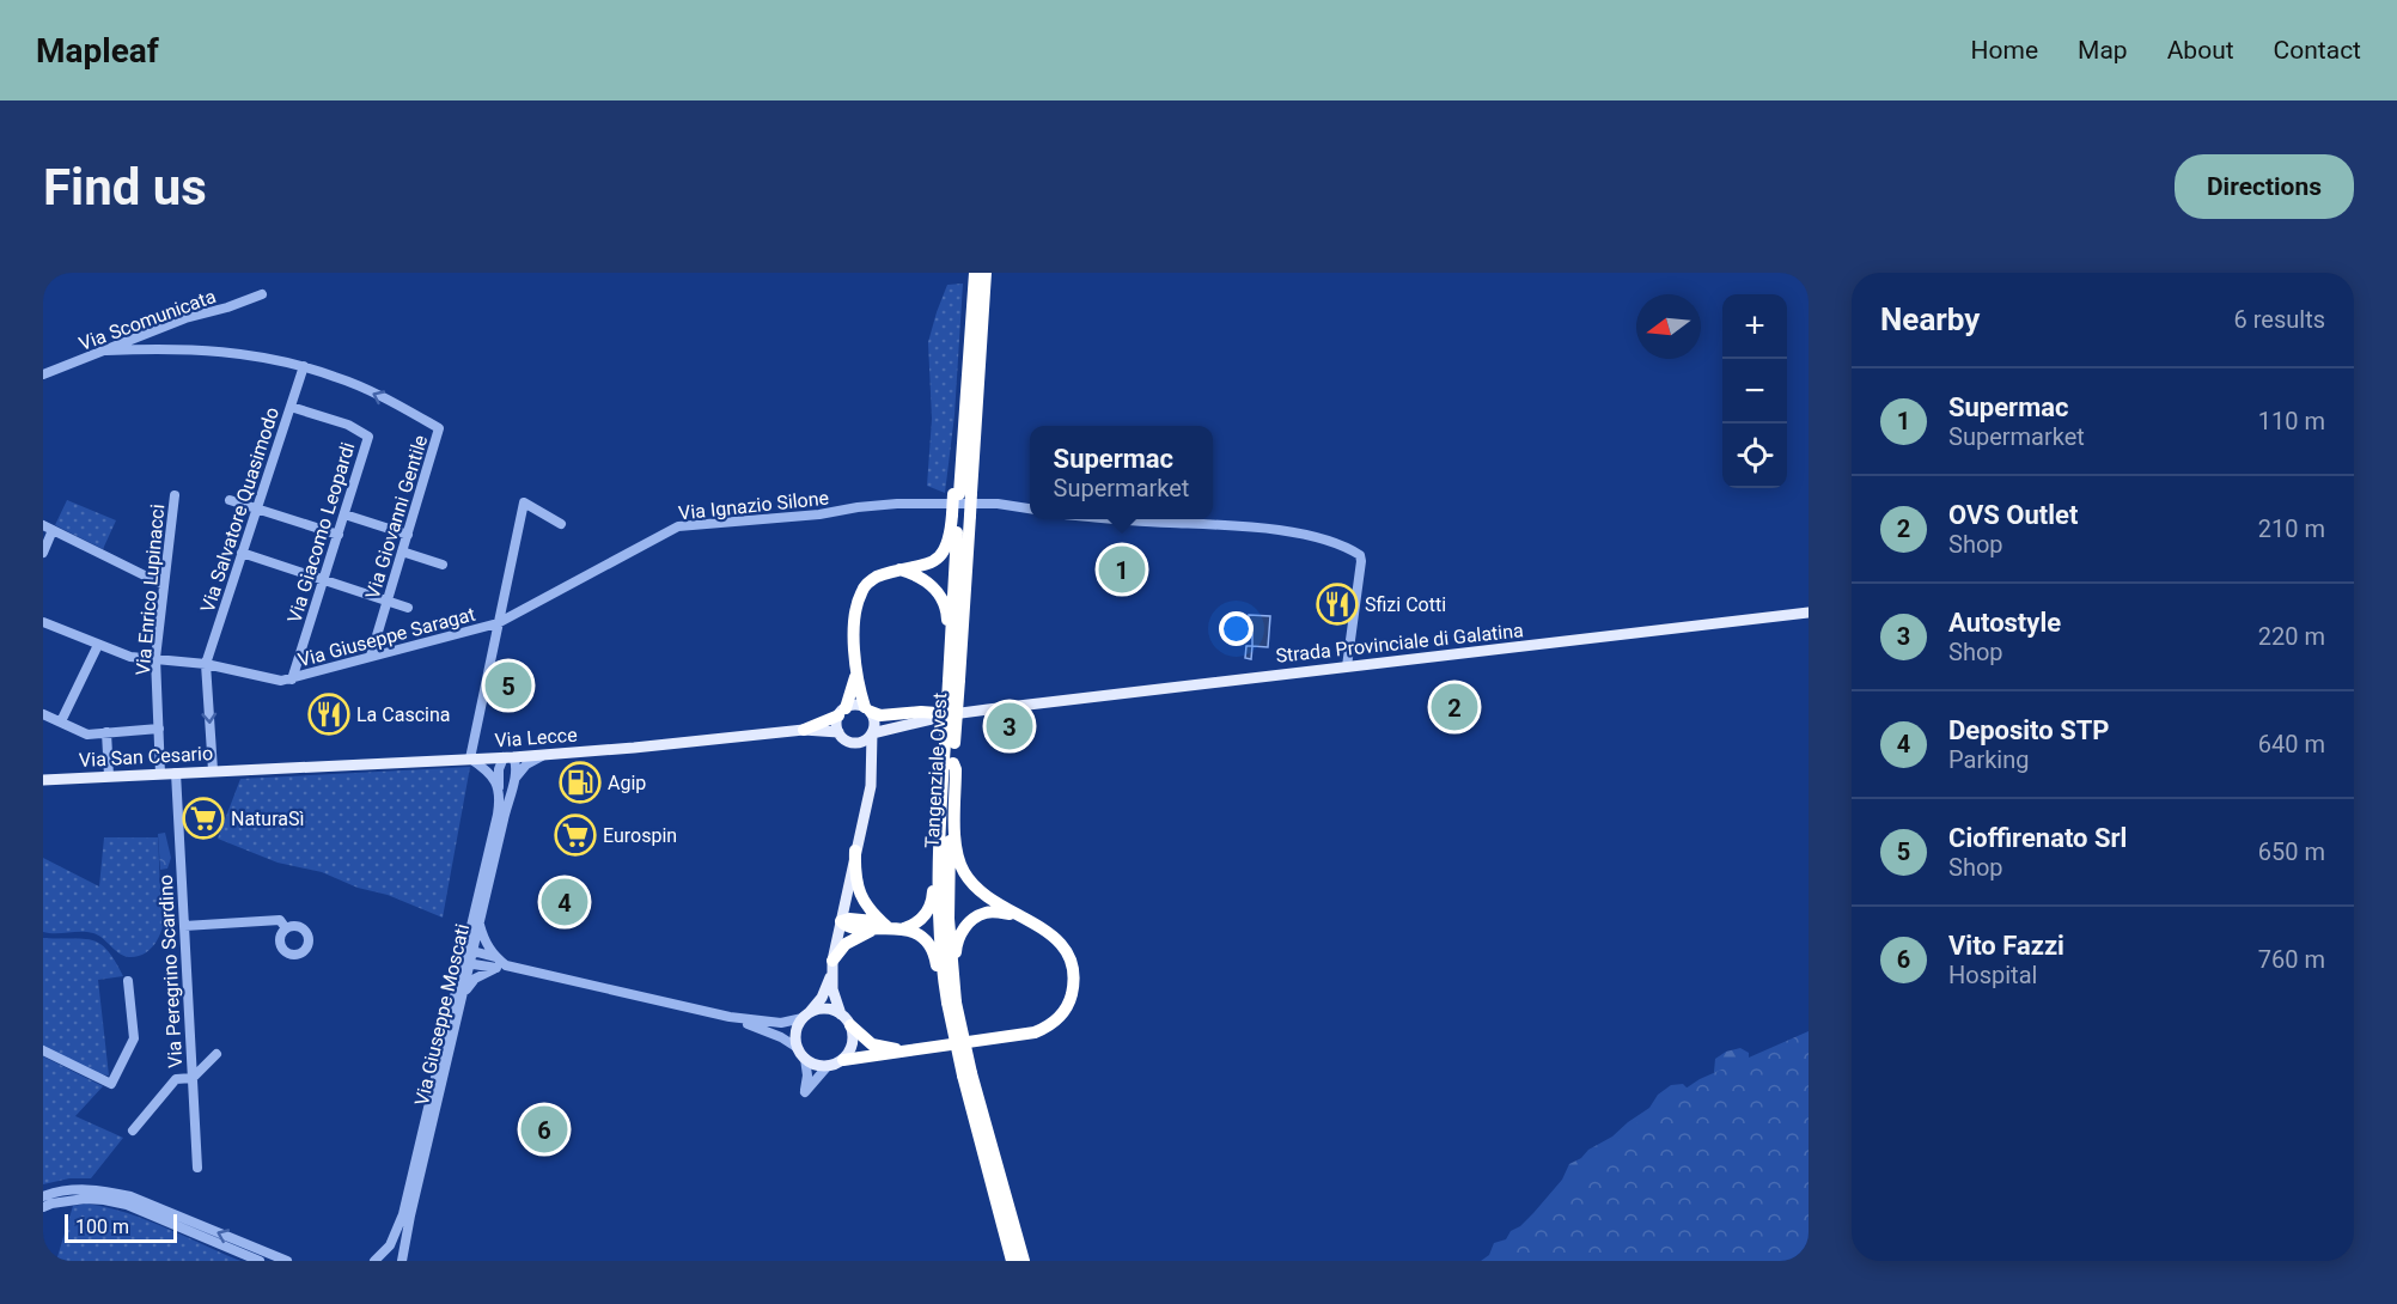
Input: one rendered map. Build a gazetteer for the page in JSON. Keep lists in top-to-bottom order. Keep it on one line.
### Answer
{"streets":{"highway":["Tangenziale Ovest"],"main road":["Strada Provinciale di Galatina","Via Lecce","Via San Cesario"],"street":["Via Scomunicata","Via Ignazio Silone","Via Salvatore Quasimodo","Via Giovanni Gentile","Via Giacomo Leopardi","Via Enrico Lupinacci","Via Giuseppe Saragat","Via Peregrino Scardino","Via Giuseppe Moscati"]},"crossings":[["Via Ignazio Silone","Via Giuseppe Saragat"],["Via Salvatore Quasimodo","Via Giovanni Gentile"],["Via Salvatore Quasimodo","Via Giacomo Leopardi"],["Via Salvatore Quasimodo","Via Giuseppe Saragat"],["Via Giovanni Gentile","Via Giuseppe Saragat"],["Via Giacomo Leopardi","Via Giuseppe Saragat"],["Via Enrico Lupinacci","Via Giuseppe Saragat"],["Via Enrico Lupinacci","Via San Cesario"],["Strada Provinciale di Galatina","Via Lecce"],["Via Lecce","Via San Cesario"],["Via Lecce","Via Giuseppe Moscati"],["Via San Cesario","Via Peregrino Scardino"]],"places":{"restaurant":["Sfizi Cotti","La Cascina"],"fuel station":["Agip"],"supermarket":["NaturaSì","Eurospin"]},"scale_bar":"100 m","north":"left","page":{"header":"Mapleaf","nav":["Home","Map","About","Contact"],"buttons":"Directions","title":"Find us","heading":["Nearby","6 results"],"map_buttons":["+","−"],"list":[{"mark":"1","name":"Supermac","note":"Supermarket","value":"110 m"},{"mark":"2","name":"OVS Outlet","note":"Shop","value":"210 m"},{"mark":"3","name":"Autostyle","note":"Shop","value":"220 m"},{"mark":"4","name":"Deposito STP","note":"Parking","value":"640 m"},{"mark":"5","name":"Cioffirenato Srl","note":"Shop","value":"650 m"},{"mark":"6","name":"Vito Fazzi","note":"Hospital","value":"760 m"}],"popup":["Supermac","Supermarket"],"pins":["1","5","2","3","4","6"],"scale":"100 m"}}
